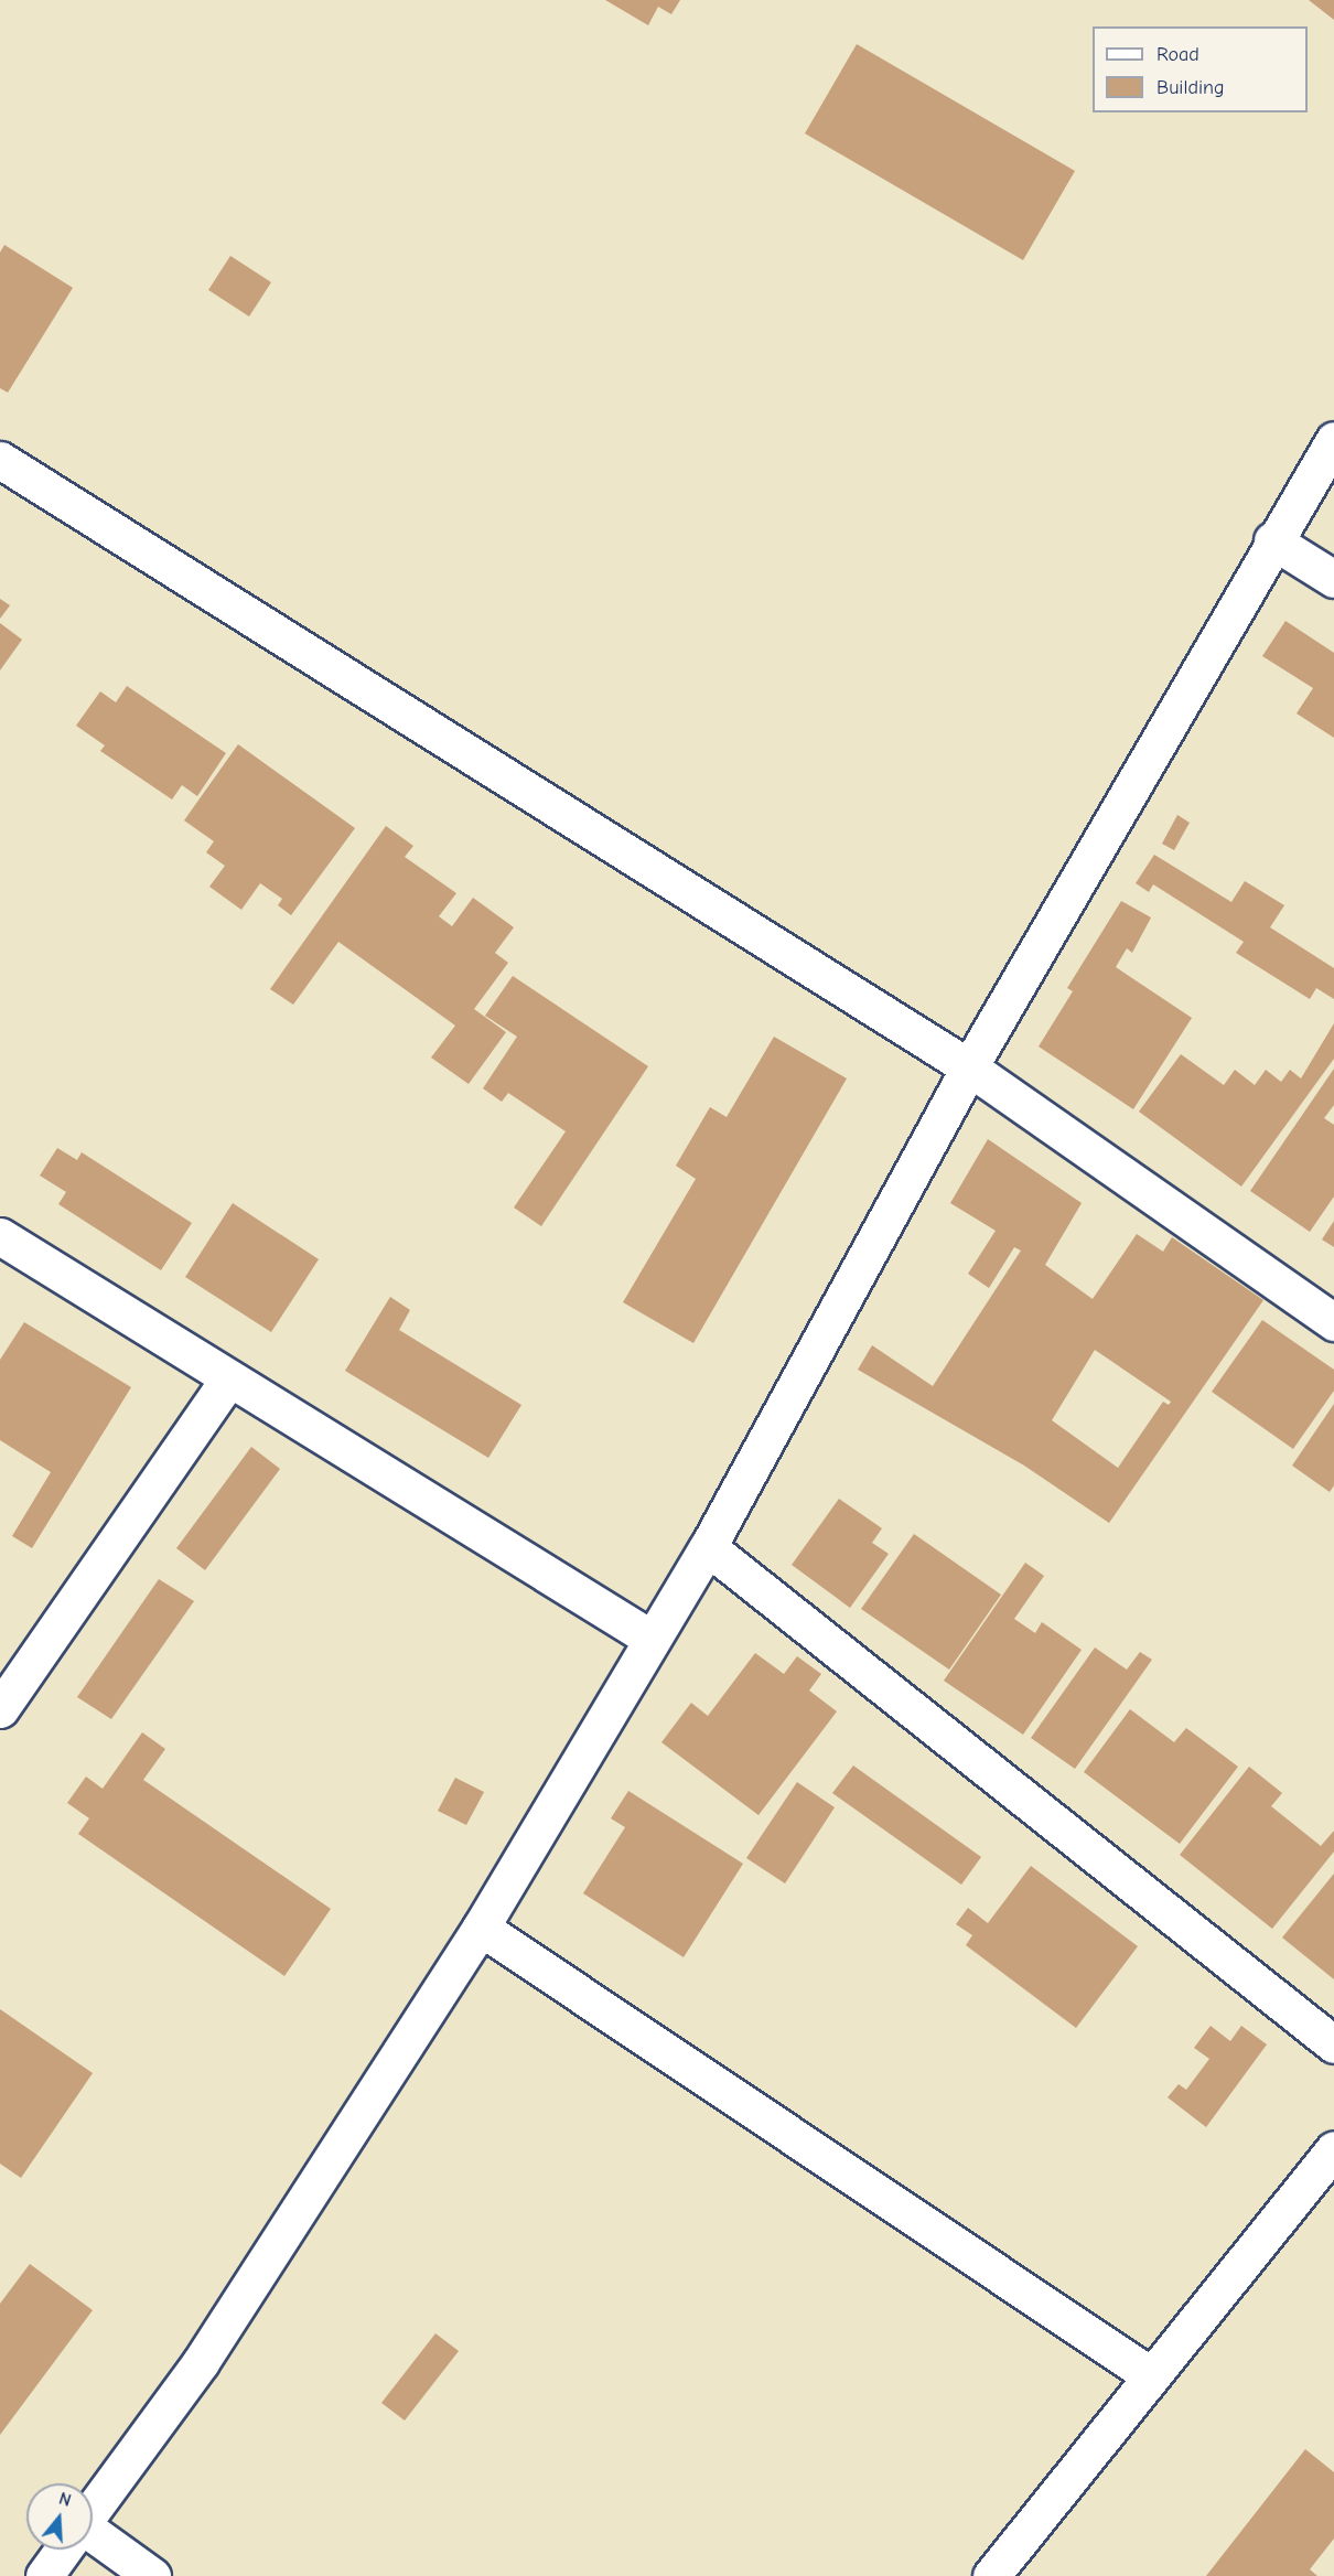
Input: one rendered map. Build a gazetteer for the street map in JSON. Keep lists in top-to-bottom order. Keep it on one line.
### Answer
{"legend":["Road","Building"],"north":"top"}
